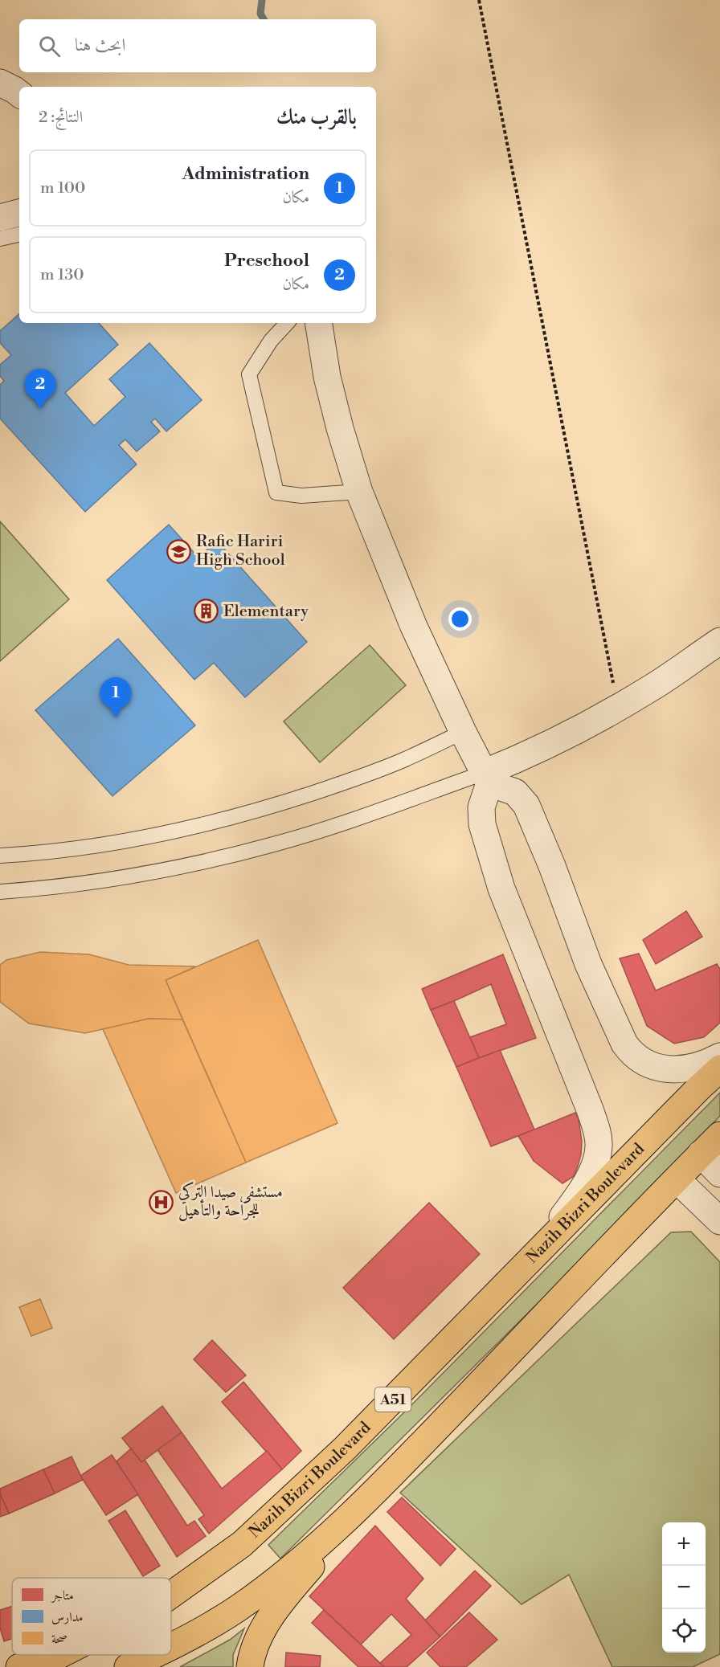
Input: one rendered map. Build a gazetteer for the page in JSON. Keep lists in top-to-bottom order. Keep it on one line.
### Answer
{"streets":{"highway":["Nazih Bizri Boulevard","A51"]},"places":{"school or university":["Rafic Hariri High School"],"building":["Elementary"],"hospital":["مستشفى صيدا التركي للجراحة والتأهيل"]},"legend":["متاجر","مدارس","صحة"],"page":{"search":"ابحث هنا","heading":["بالقرب منك","النتائج: 2"],"list":[{"mark":"1","name":"Administration","note":"مكان","value":"100 m"},{"mark":"2","name":"Preschool","note":"مكان","value":"130 m"}],"pins":["2","1"],"map_buttons":["+","−"]}}
